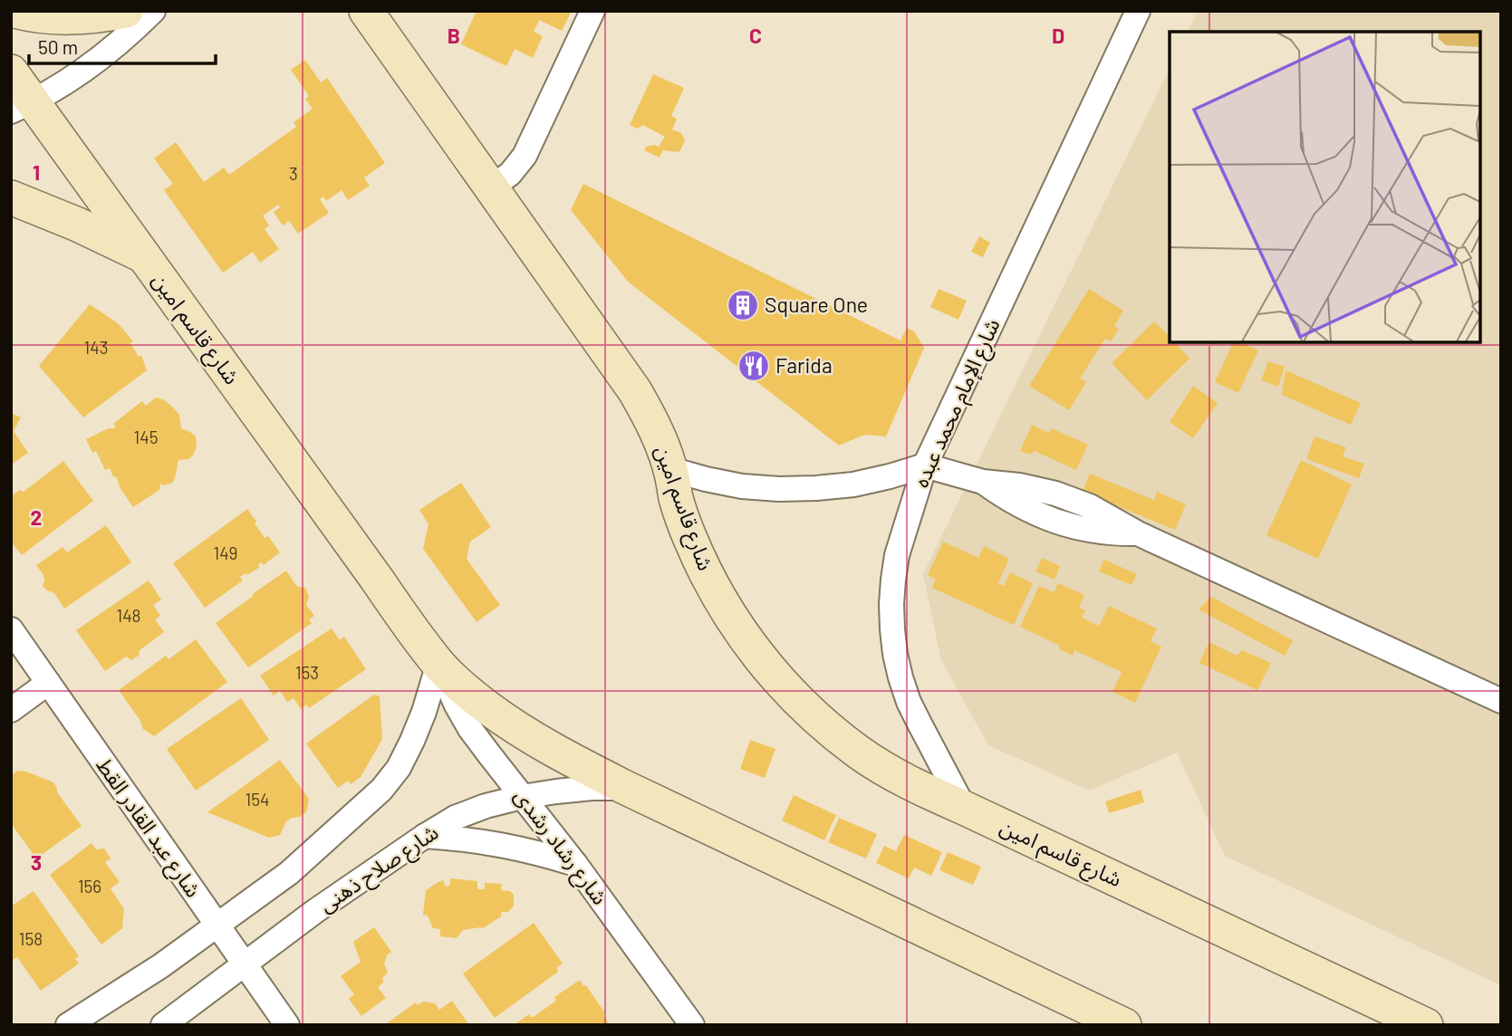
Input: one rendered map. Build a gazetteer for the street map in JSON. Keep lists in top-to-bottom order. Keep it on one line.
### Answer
{"streets":{"main road":["شارع قاسم امين"],"street":["شارع الإمام محمد عبده","شارع عبد القادر القط","شارع رشاد رشدى","شارع صلاح ذهنى"]},"crossings":[["شارع قاسم امين","شارع الإمام محمد عبده"],["شارع قاسم امين","شارع رشاد رشدى"],["شارع قاسم امين","شارع صلاح ذهنى"],["شارع عبد القادر القط","شارع صلاح ذهنى"],["شارع رشاد رشدى","شارع صلاح ذهنى"]],"places":{"building":["Square One"],"restaurant":["Farida"]},"house_numbers":["3","143","145","149","148","153","154","156","158"],"scale_bar":"50 m","grid":{"columns":["B","C","D"],"rows":["1","2","3"]}}
